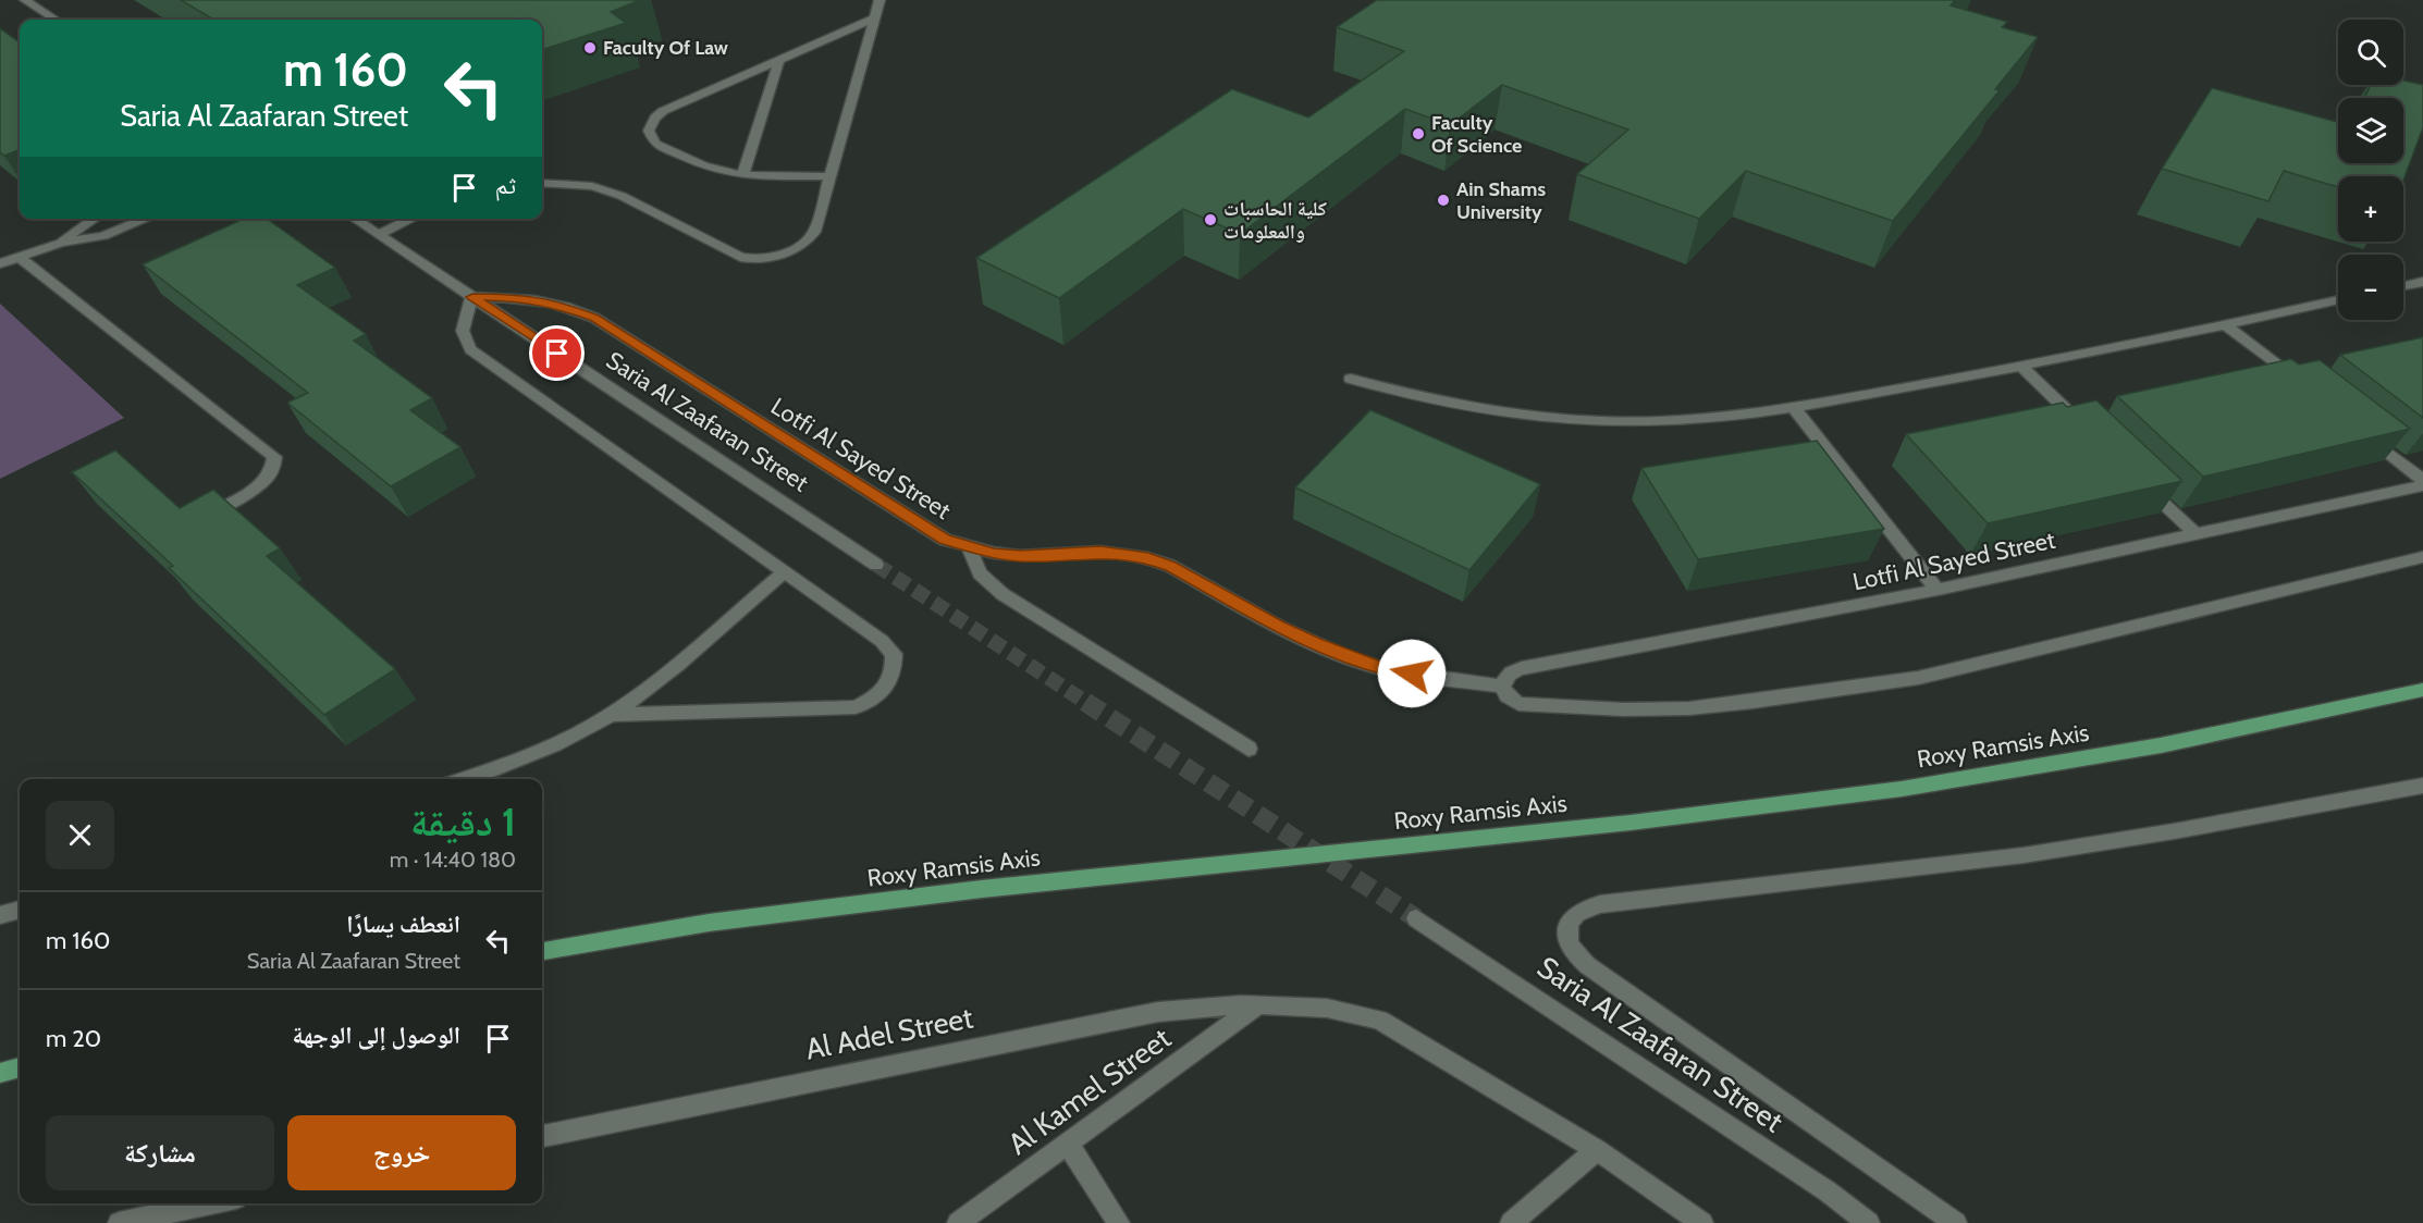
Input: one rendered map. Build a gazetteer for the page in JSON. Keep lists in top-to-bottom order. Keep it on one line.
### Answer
{"streets":{"main road":["Roxy Ramsis Axis"],"street":["Saria Al Zaafaran Street","Lotfi Al Sayed Street","Al Adel Street","Al Kamel Street"]},"crossings":[["Saria Al Zaafaran Street","Lotfi Al Sayed Street"],["Al Adel Street","Al Kamel Street"]],"places":["Faculty Of Law","Faculty Of Science","Ain Shams University","كلية الحاسبات والمعلومات"],"page":{"map_buttons":["+","−"],"turn":["160 m","Saria Al Zaafaran Street"],"then":"ثم","heading":["1 دقيقة","180 m · 14:40"],"list":[{"name":"انعطف يسارًا","note":"Saria Al Zaafaran Street","value":"160 m"},{"name":"الوصول إلى الوجهة","value":"20 m"}],"buttons":["خروج","مشاركة"]}}
